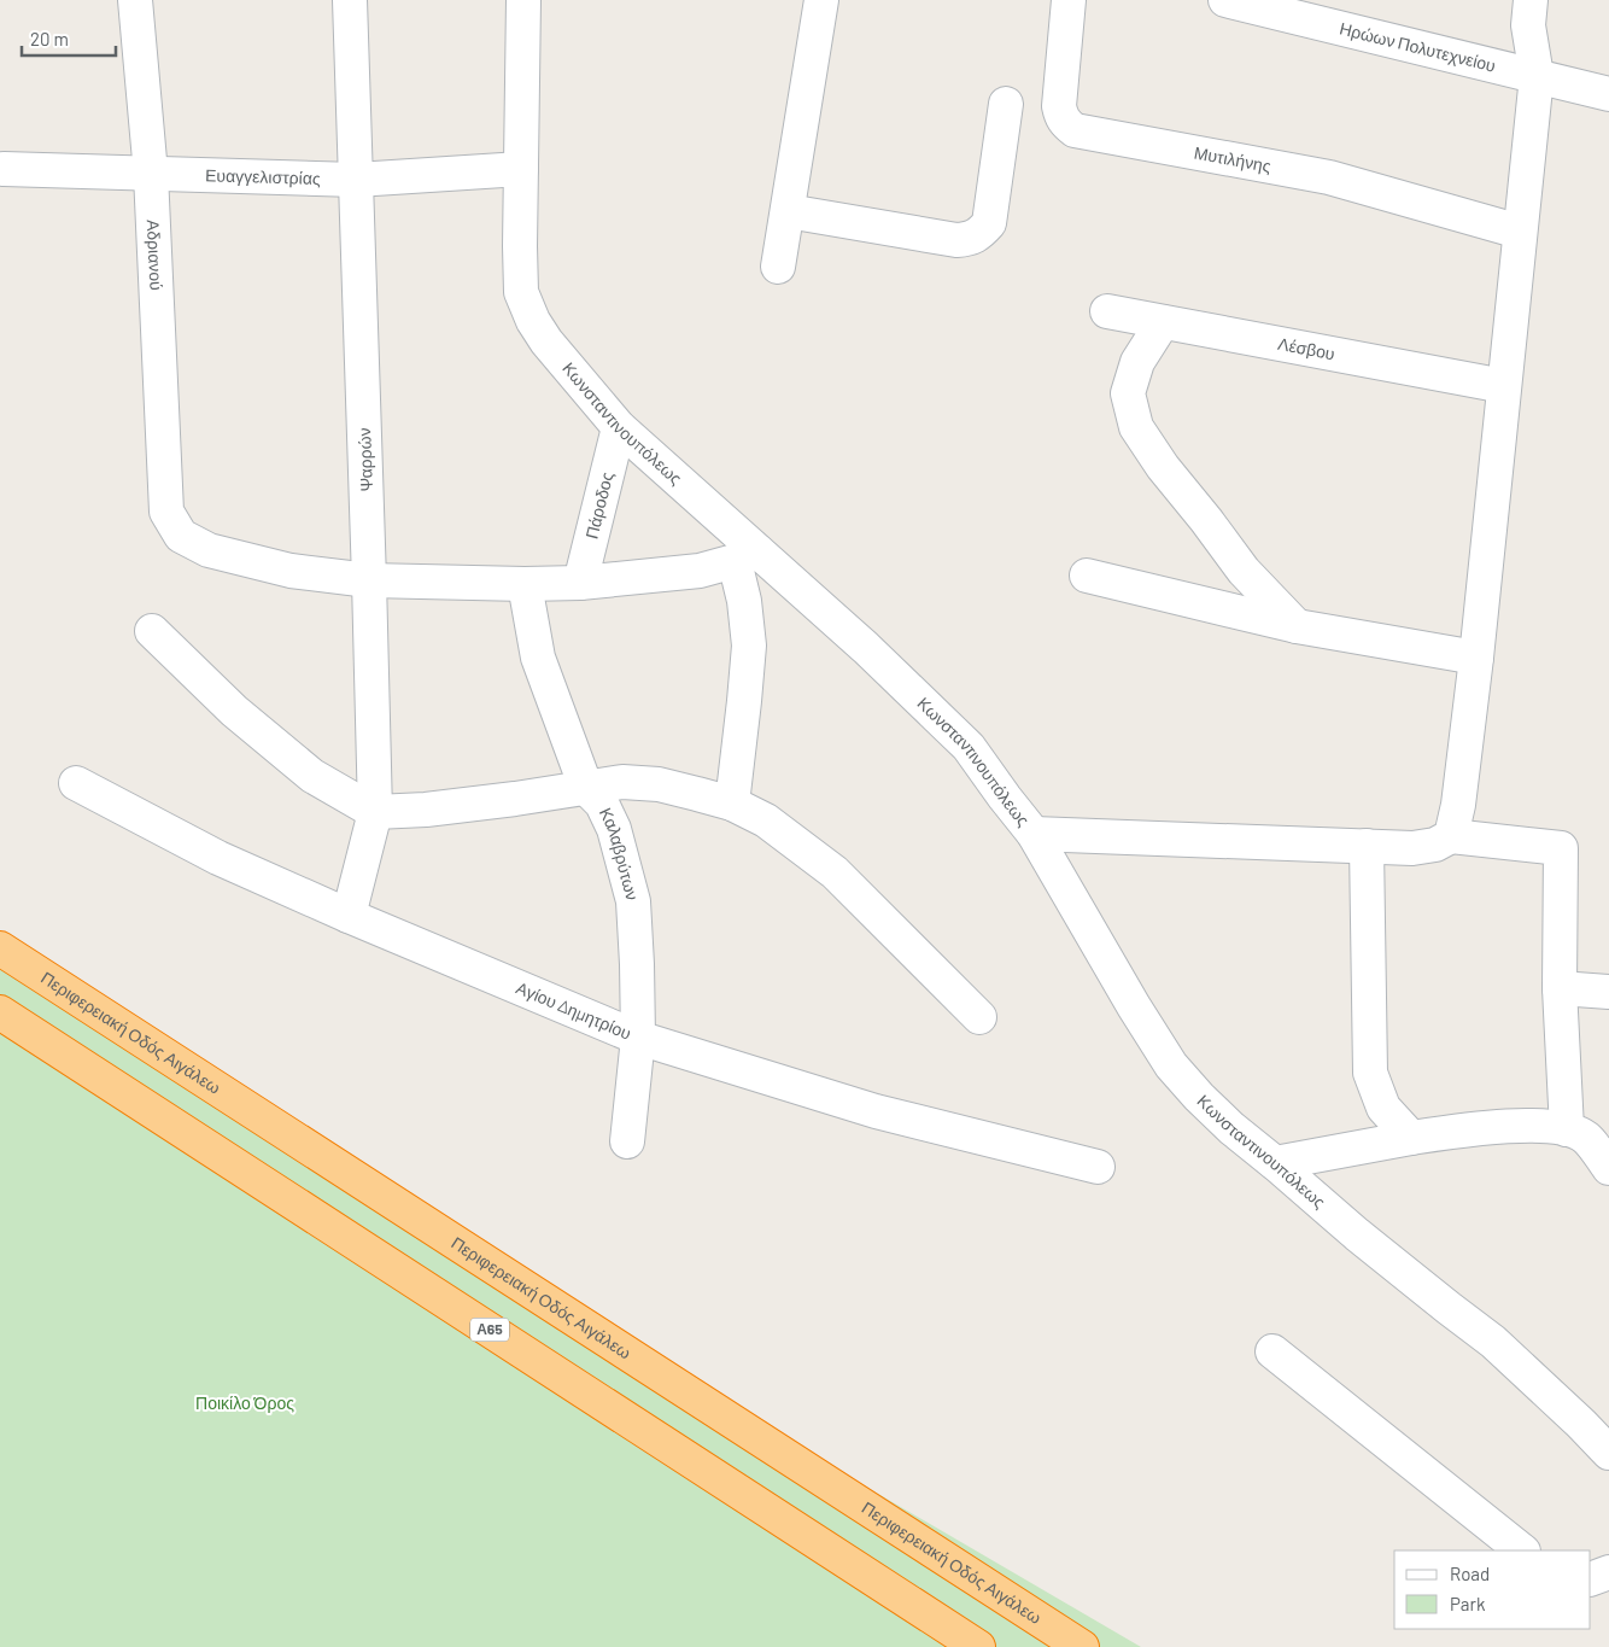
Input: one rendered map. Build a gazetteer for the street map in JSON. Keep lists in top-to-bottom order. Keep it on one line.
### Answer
{"streets":{"highway":["Περιφερειακή Οδός Αιγάλεω","Α65"],"street":["Ηρώων Πολυτεχνείου","Μυτιλήνης","Ευαγγελιστρίας","Αδριανού","Λέσβου","Κωνσταντινουπόλεως","Ψαρρών","Πάροδος","Καλαβρύτων","Αγίου Δημητρίου"]},"crossings":[["Ευαγγελιστρίας","Αδριανού"],["Ευαγγελιστρίας","Κωνσταντινουπόλεως"],["Ευαγγελιστρίας","Ψαρρών"],["Αδριανού","Ψαρρών"],["Κωνσταντινουπόλεως","Πάροδος"],["Ψαρρών","Αγίου Δημητρίου"],["Καλαβρύτων","Αγίου Δημητρίου"]],"parks":["Ποικίλο Όρος"],"legend":["Road","Park"],"scale_bar":"20 m"}
